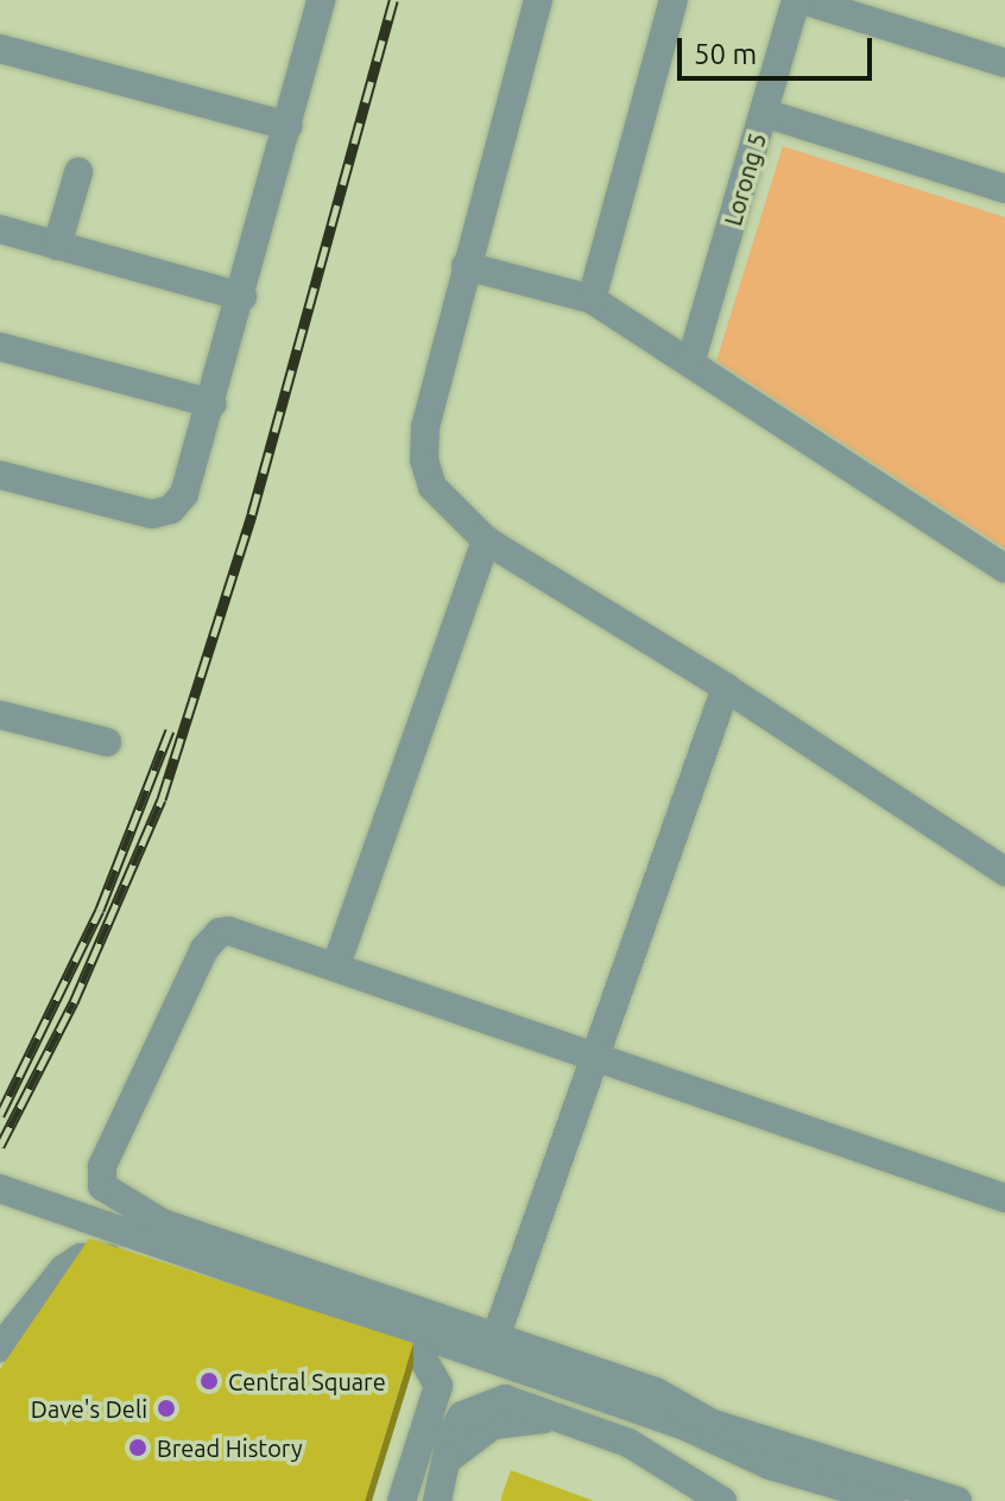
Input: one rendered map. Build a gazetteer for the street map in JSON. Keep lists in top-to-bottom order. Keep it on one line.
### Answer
{"streets":{"street":["Lorong 5"]},"places":["Central Square","Dave's Deli","Bread History"],"scale_bar":"50 m"}
